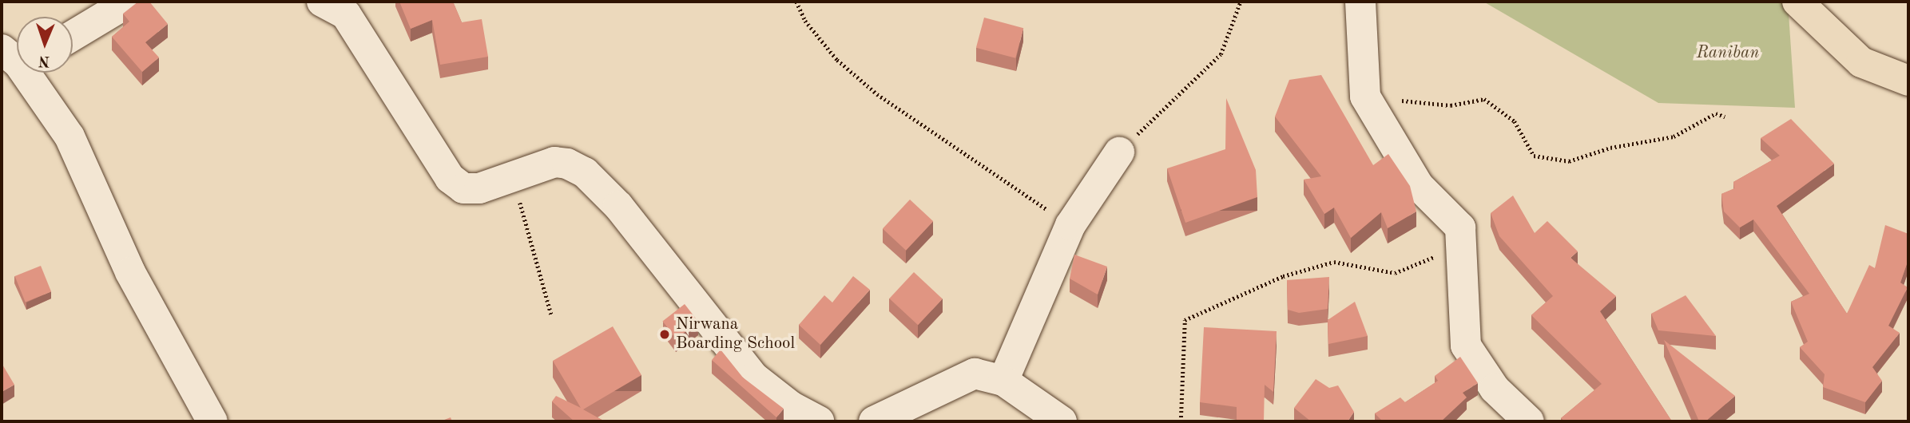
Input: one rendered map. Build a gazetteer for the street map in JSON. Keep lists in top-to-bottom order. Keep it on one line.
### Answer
{"parks":["Raniban"],"places":["Nirwana Boarding School"],"north":"bottom"}
